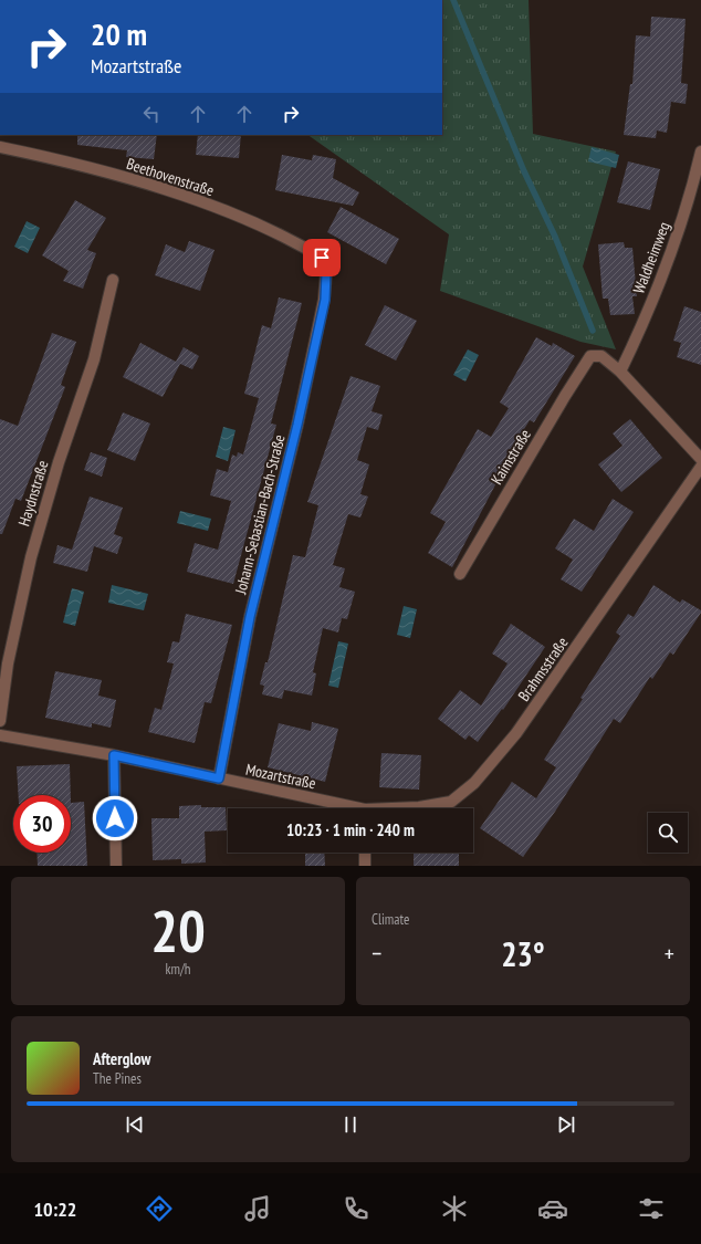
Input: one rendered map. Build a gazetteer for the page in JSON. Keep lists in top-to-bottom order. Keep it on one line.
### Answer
{"streets":{"street":["Beethovenstraße","Waldheimweg","Kaimstraße","Haydnstraße","Johann-Sebastian-Bach-Straße","Brahmsstraße","Mozartstraße"]},"crossings":[["Beethovenstraße","Johann-Sebastian-Bach-Straße"],["Waldheimweg","Kaimstraße"],["Johann-Sebastian-Bach-Straße","Mozartstraße"]],"page":{"turn":["20 m","Mozartstraße"],"limit":"30","trip":"10:23 · 1 min · 240 m","tile":[["20","km/h"],"Climate"],"heat":["−","23°","+"],"song":["Afterglow","The Pines"],"tabs":"10:22"}}
